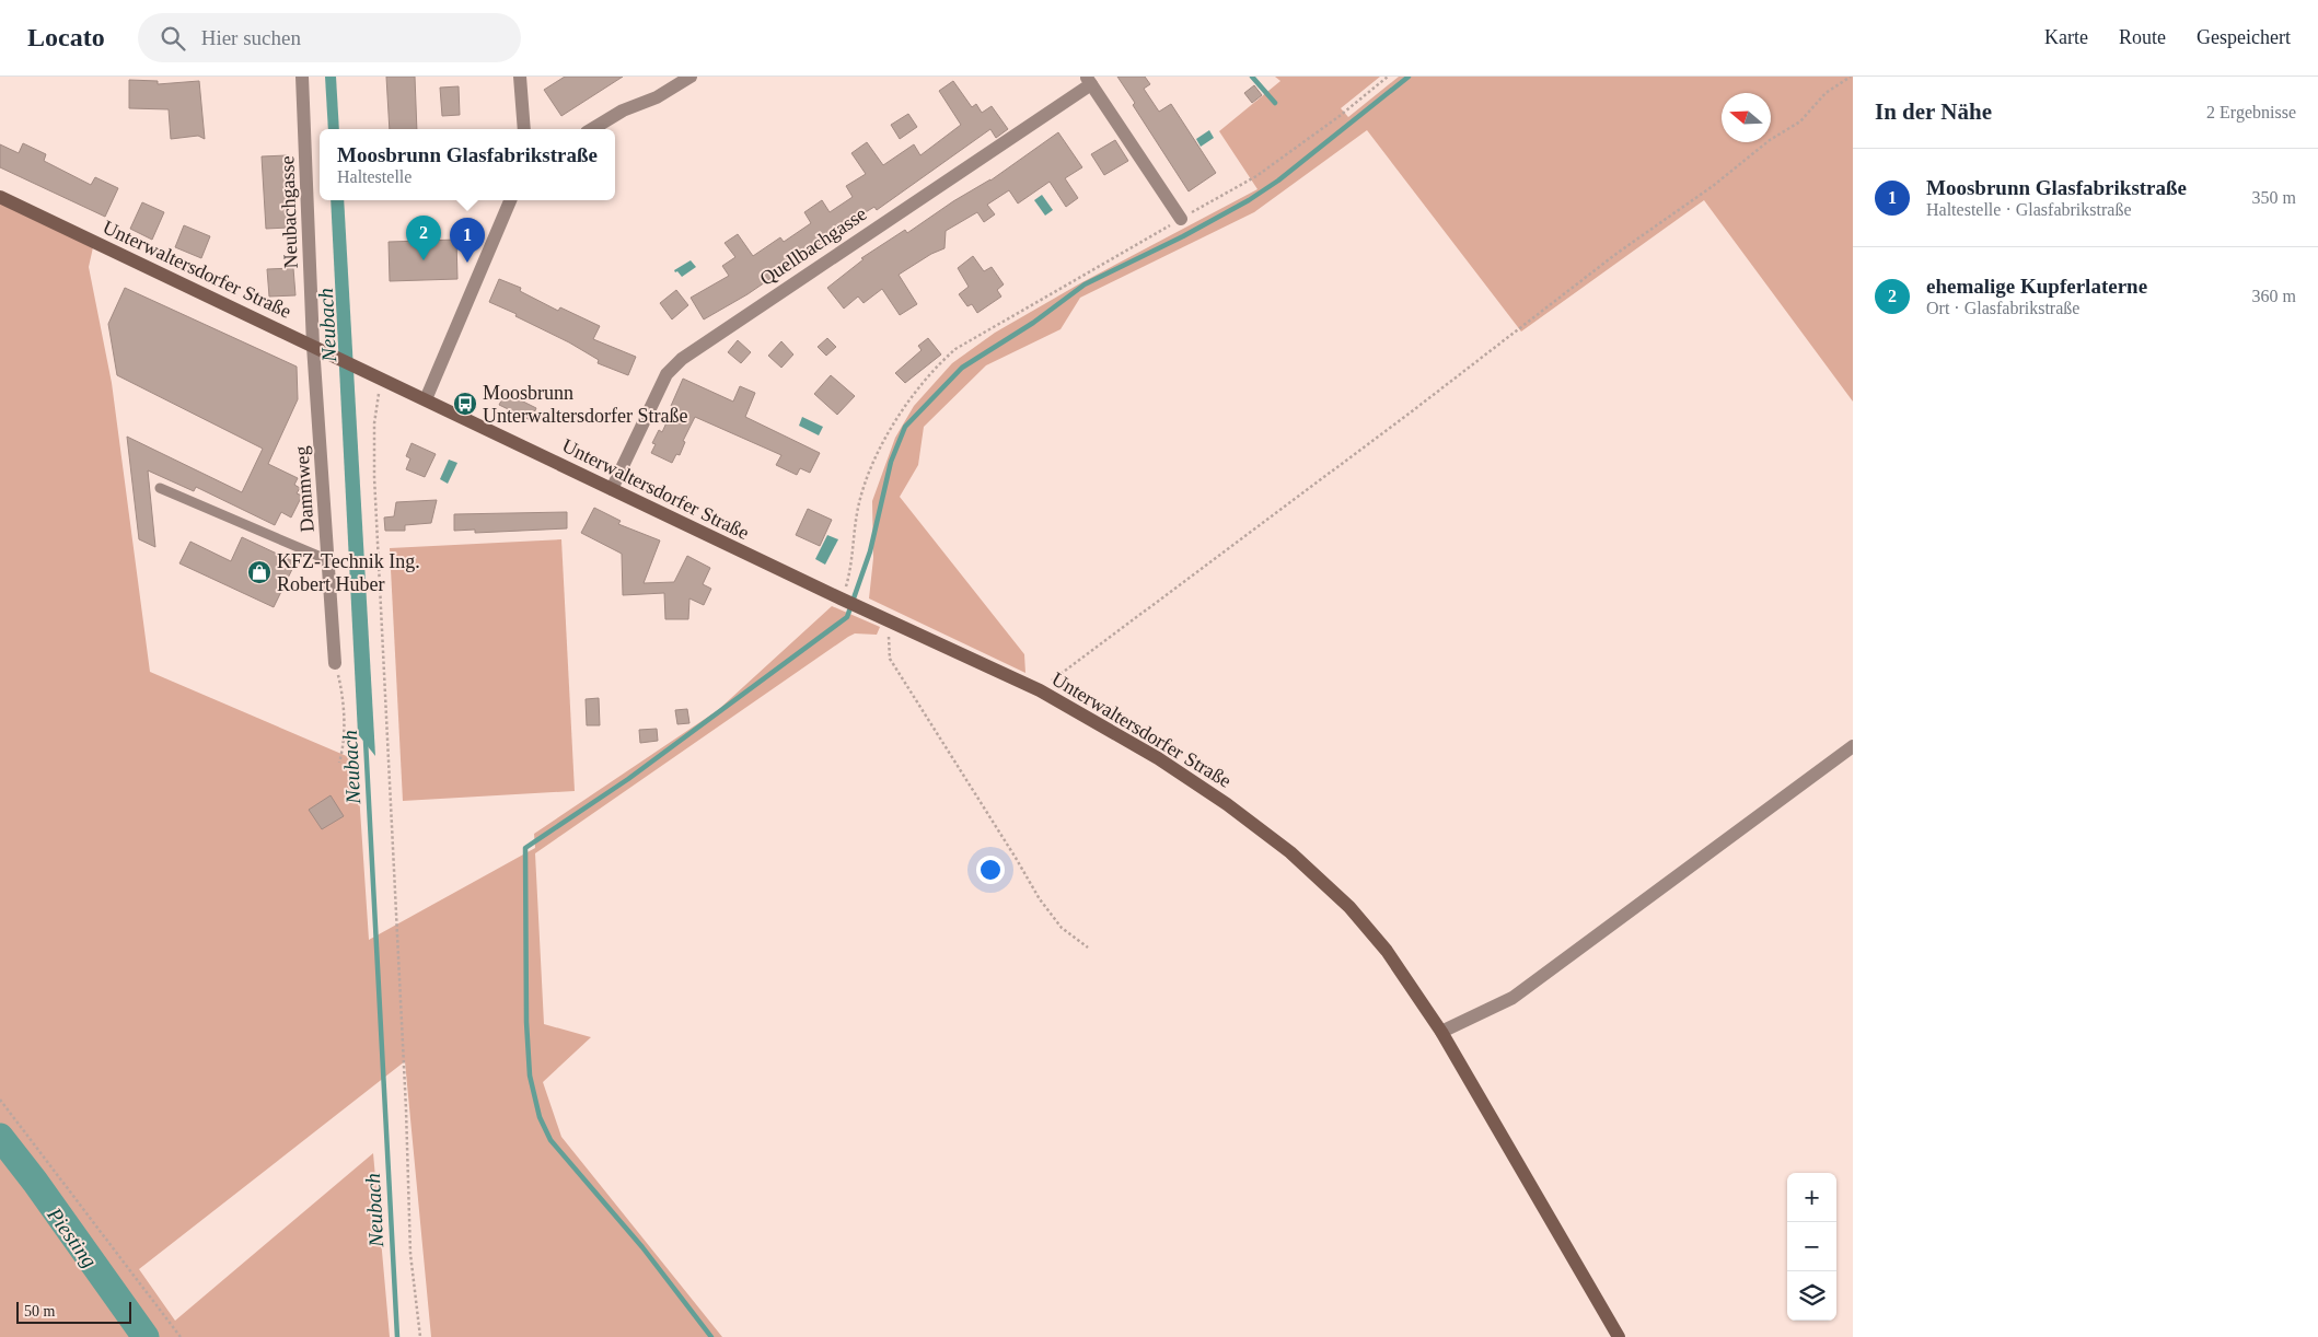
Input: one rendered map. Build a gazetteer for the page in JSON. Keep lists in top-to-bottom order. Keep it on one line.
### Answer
{"streets":{"main road":["Unterwaltersdorfer Straße"],"street":["Neubachgasse","Quellbachgasse","Dammweg"]},"crossings":[["Neubachgasse","Unterwaltersdorfer Straße"],["Neubachgasse","Dammweg"],["Quellbachgasse","Unterwaltersdorfer Straße"],["Unterwaltersdorfer Straße","Dammweg"]],"water":["Neubach","Piesting"],"places":{"bus stop":["Moosbrunn Unterwaltersdorfer Straße"],"shop":["KFZ-Technik Ing. Robert Huber"]},"scale_bar":"50 m","north":"left","page":{"header":"Locato","search":"Hier suchen","nav":["Karte","Route","Gespeichert"],"heading":["In der Nähe","2 Ergebnisse"],"popup":["Moosbrunn Glasfabrikstraße","Haltestelle"],"list":[{"mark":"1","name":"Moosbrunn Glasfabrikstraße","note":"Haltestelle · Glasfabrikstraße","value":"350 m"},{"mark":"2","name":"ehemalige Kupferlaterne","note":"Ort · Glasfabrikstraße","value":"360 m"}],"pins":["2","1"],"map_buttons":["+","−"],"scale":"50 m"}}
